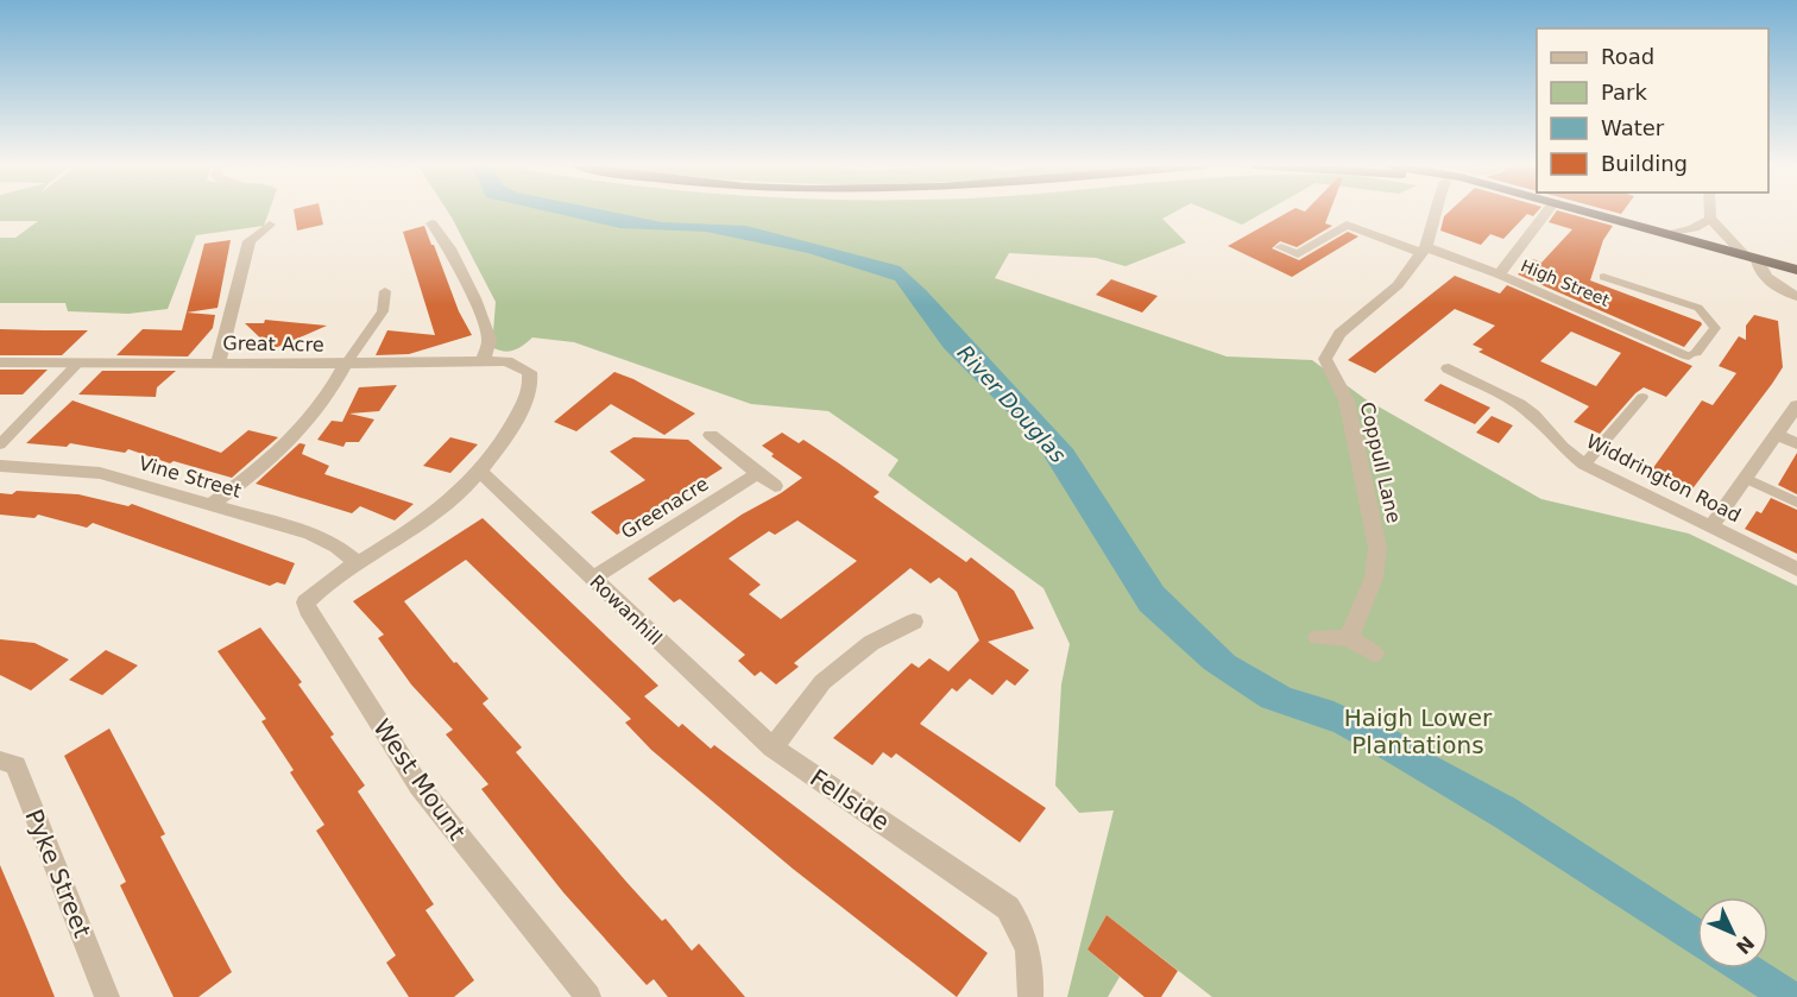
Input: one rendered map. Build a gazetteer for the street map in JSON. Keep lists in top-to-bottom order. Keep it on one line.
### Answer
{"streets":{"street":["High Street","Great Acre","Coppull Lane","Vine Street","Widdrington Road","Greenacre","Rowanhill","West Mount","Fellside","Pyke Street"]},"crossings":[["High Street","Coppull Lane"],["Great Acre","Rowanhill"],["Vine Street","West Mount"],["Greenacre","Rowanhill"],["Rowanhill","Fellside"]],"water":["River Douglas"],"parks":["Haigh Lower Plantations"],"legend":["Road","Park","Water","Building"],"north":"bottom right"}
